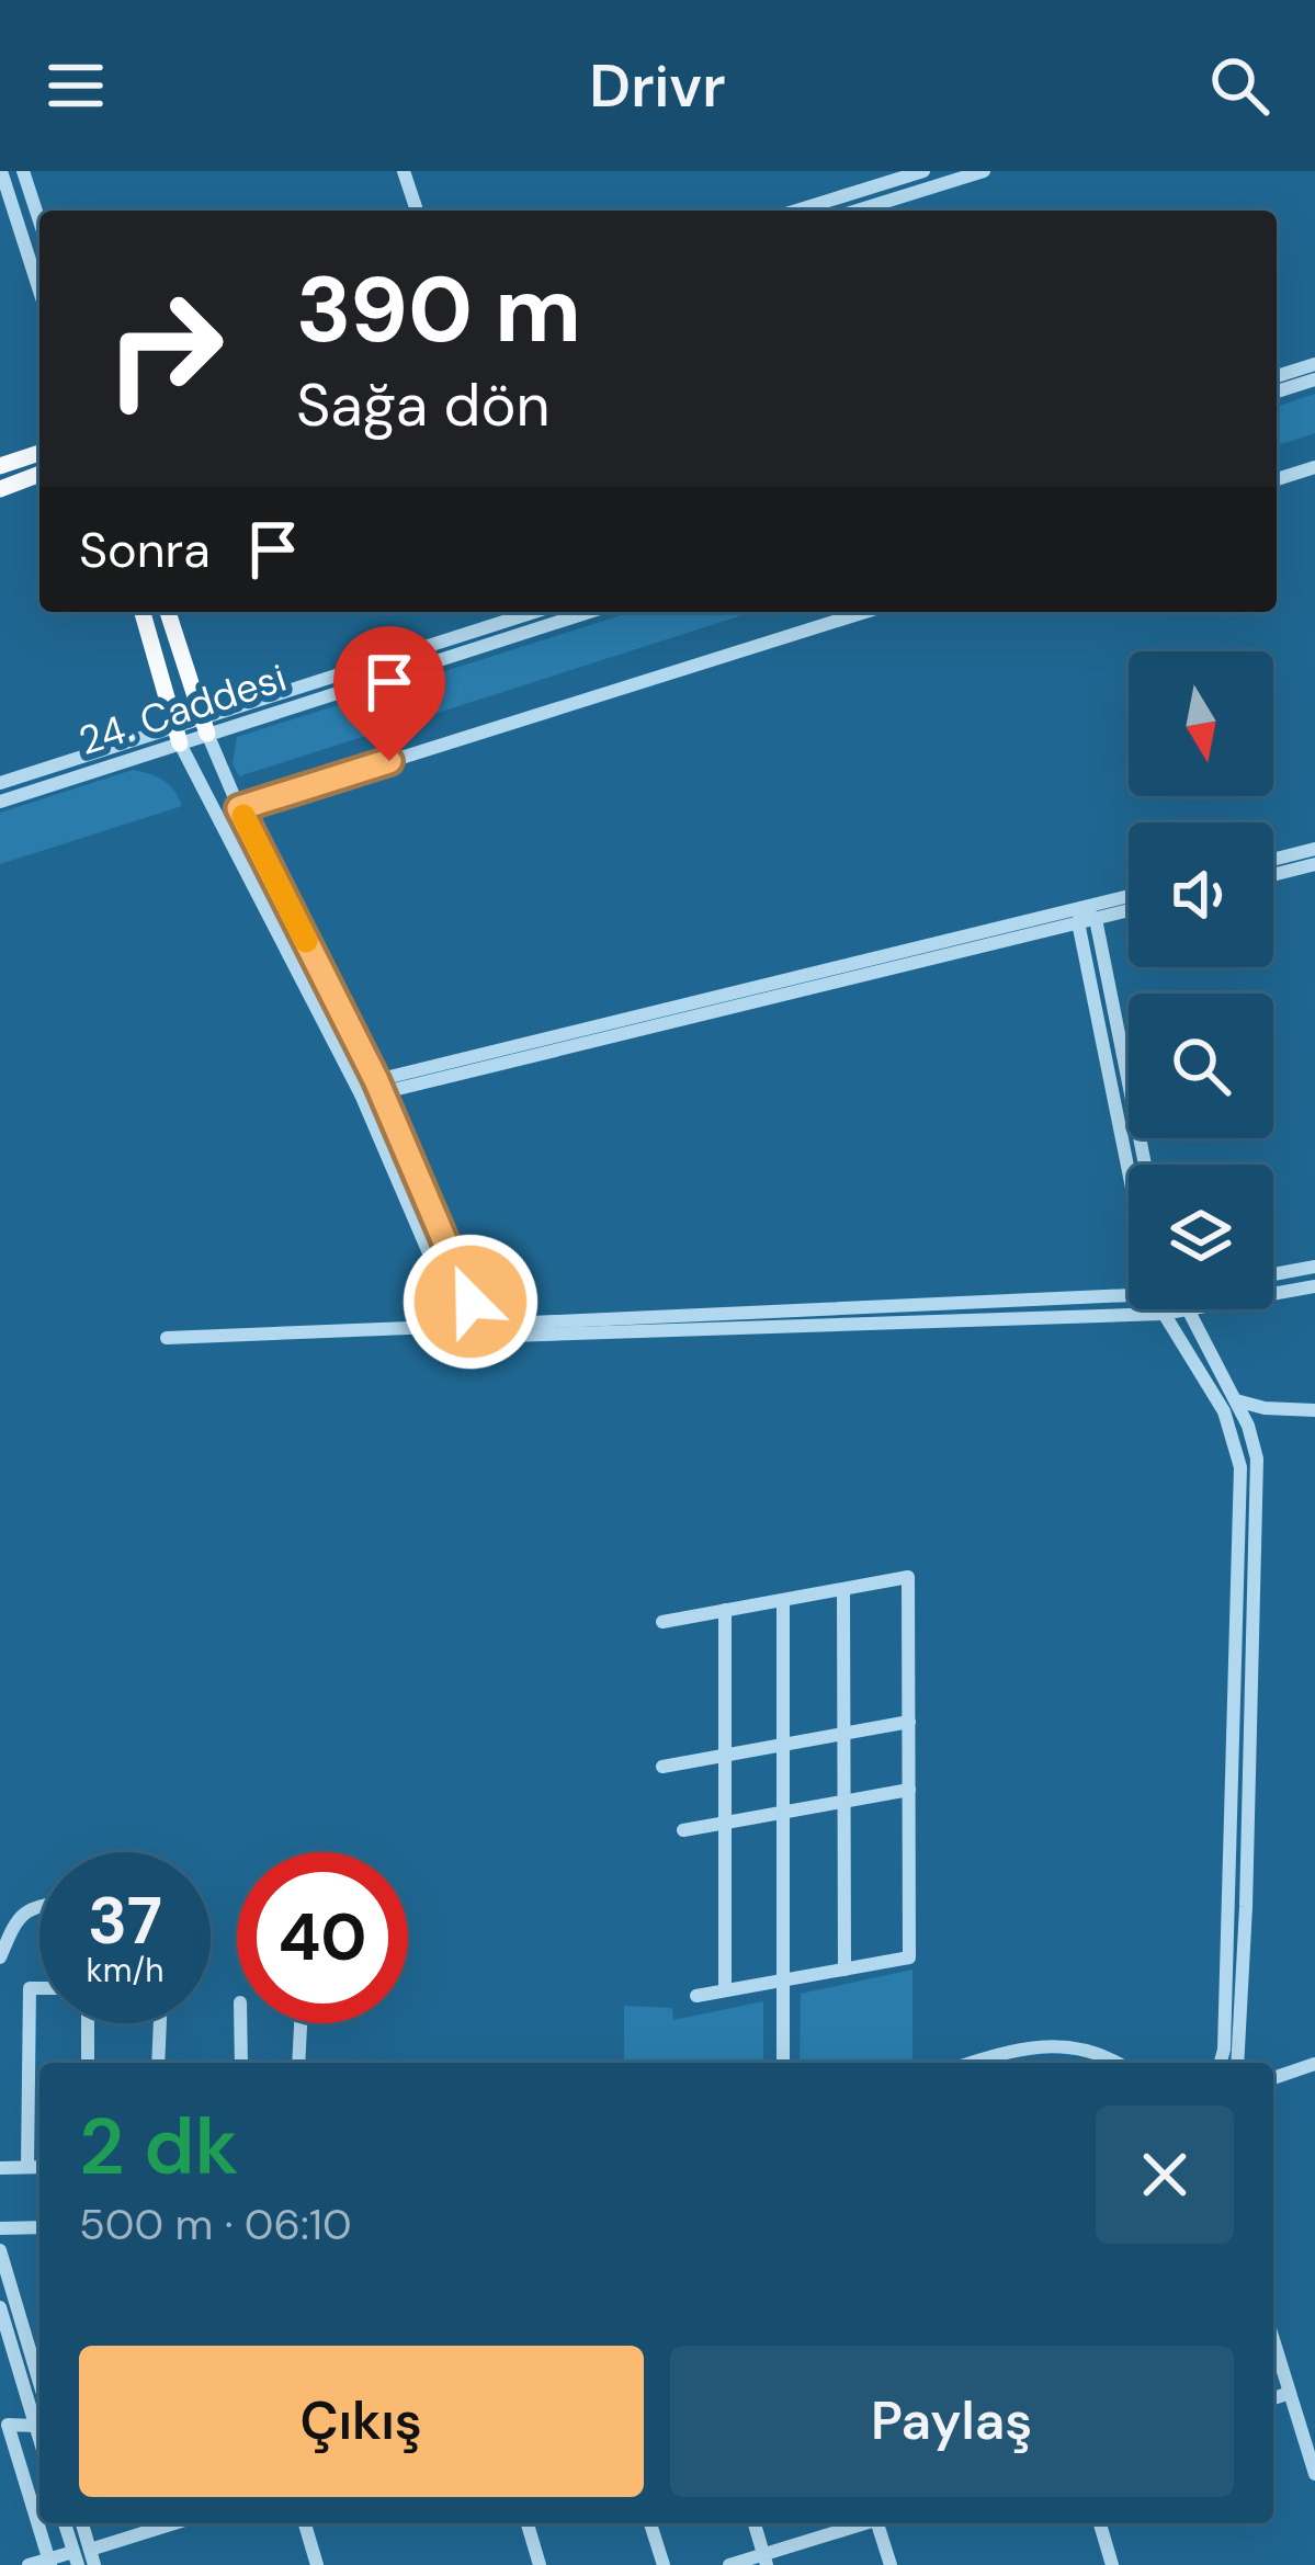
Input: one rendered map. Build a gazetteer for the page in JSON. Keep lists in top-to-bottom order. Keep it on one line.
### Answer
{"streets":{"street":["24. Caddesi"]},"north":"bottom","page":{"header":"Drivr","turn":["390 m","Sağa dön"],"then":"Sonra","speed":"37 km/h","limit":"40","heading":["2 dk","500 m · 06:10"],"buttons":["Çıkış","Paylaş"]}}
